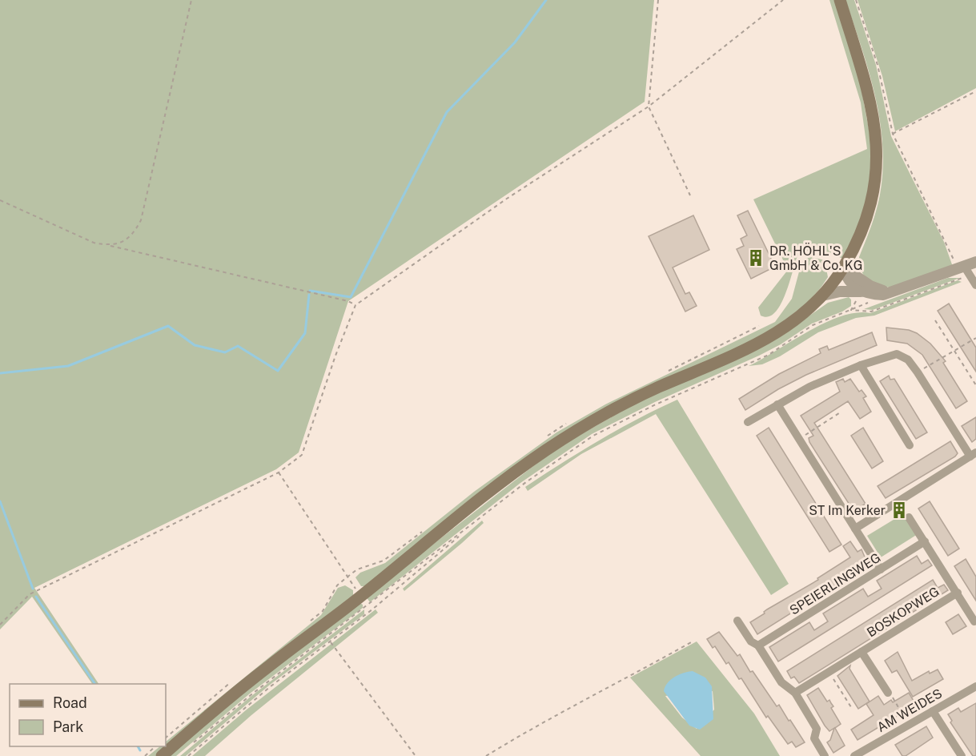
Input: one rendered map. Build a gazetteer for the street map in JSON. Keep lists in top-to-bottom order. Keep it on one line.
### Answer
{"streets":{"street":["SPEIERLINGWEG","BOSKOPWEG","AM WEIDES"]},"places":{"building":["DR. HÖHL'S GmbH & Co. KG","ST Im Kerker"]},"legend":["Road","Park"]}
